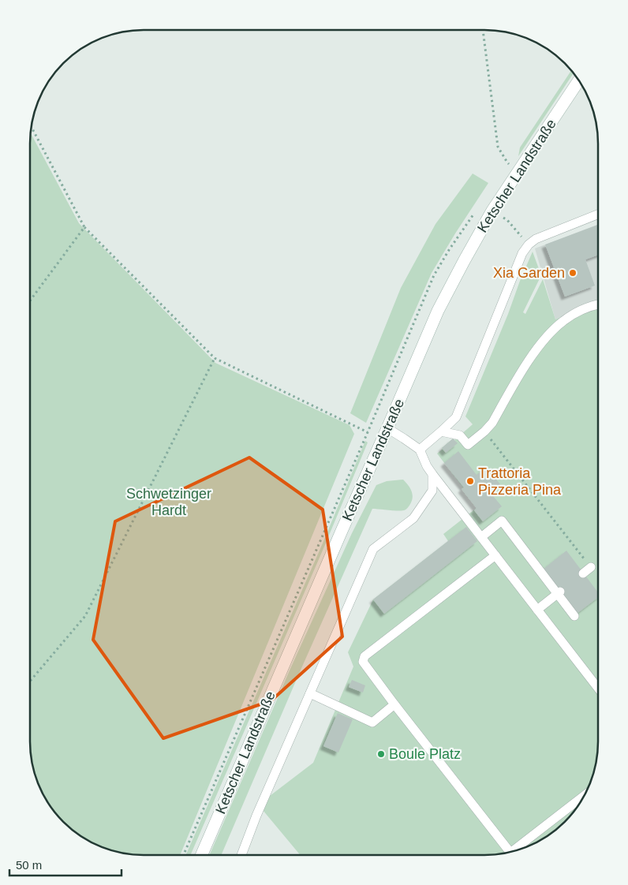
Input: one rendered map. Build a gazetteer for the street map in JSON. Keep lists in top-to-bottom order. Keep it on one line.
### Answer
{"streets":{"street":["Ketscher Landstraße"]},"parks":["Schwetzinger Hardt"],"places":["Xia Garden","Trattoria Pizzeria Pina","Boule Platz"],"scale_bar":"50 m"}
